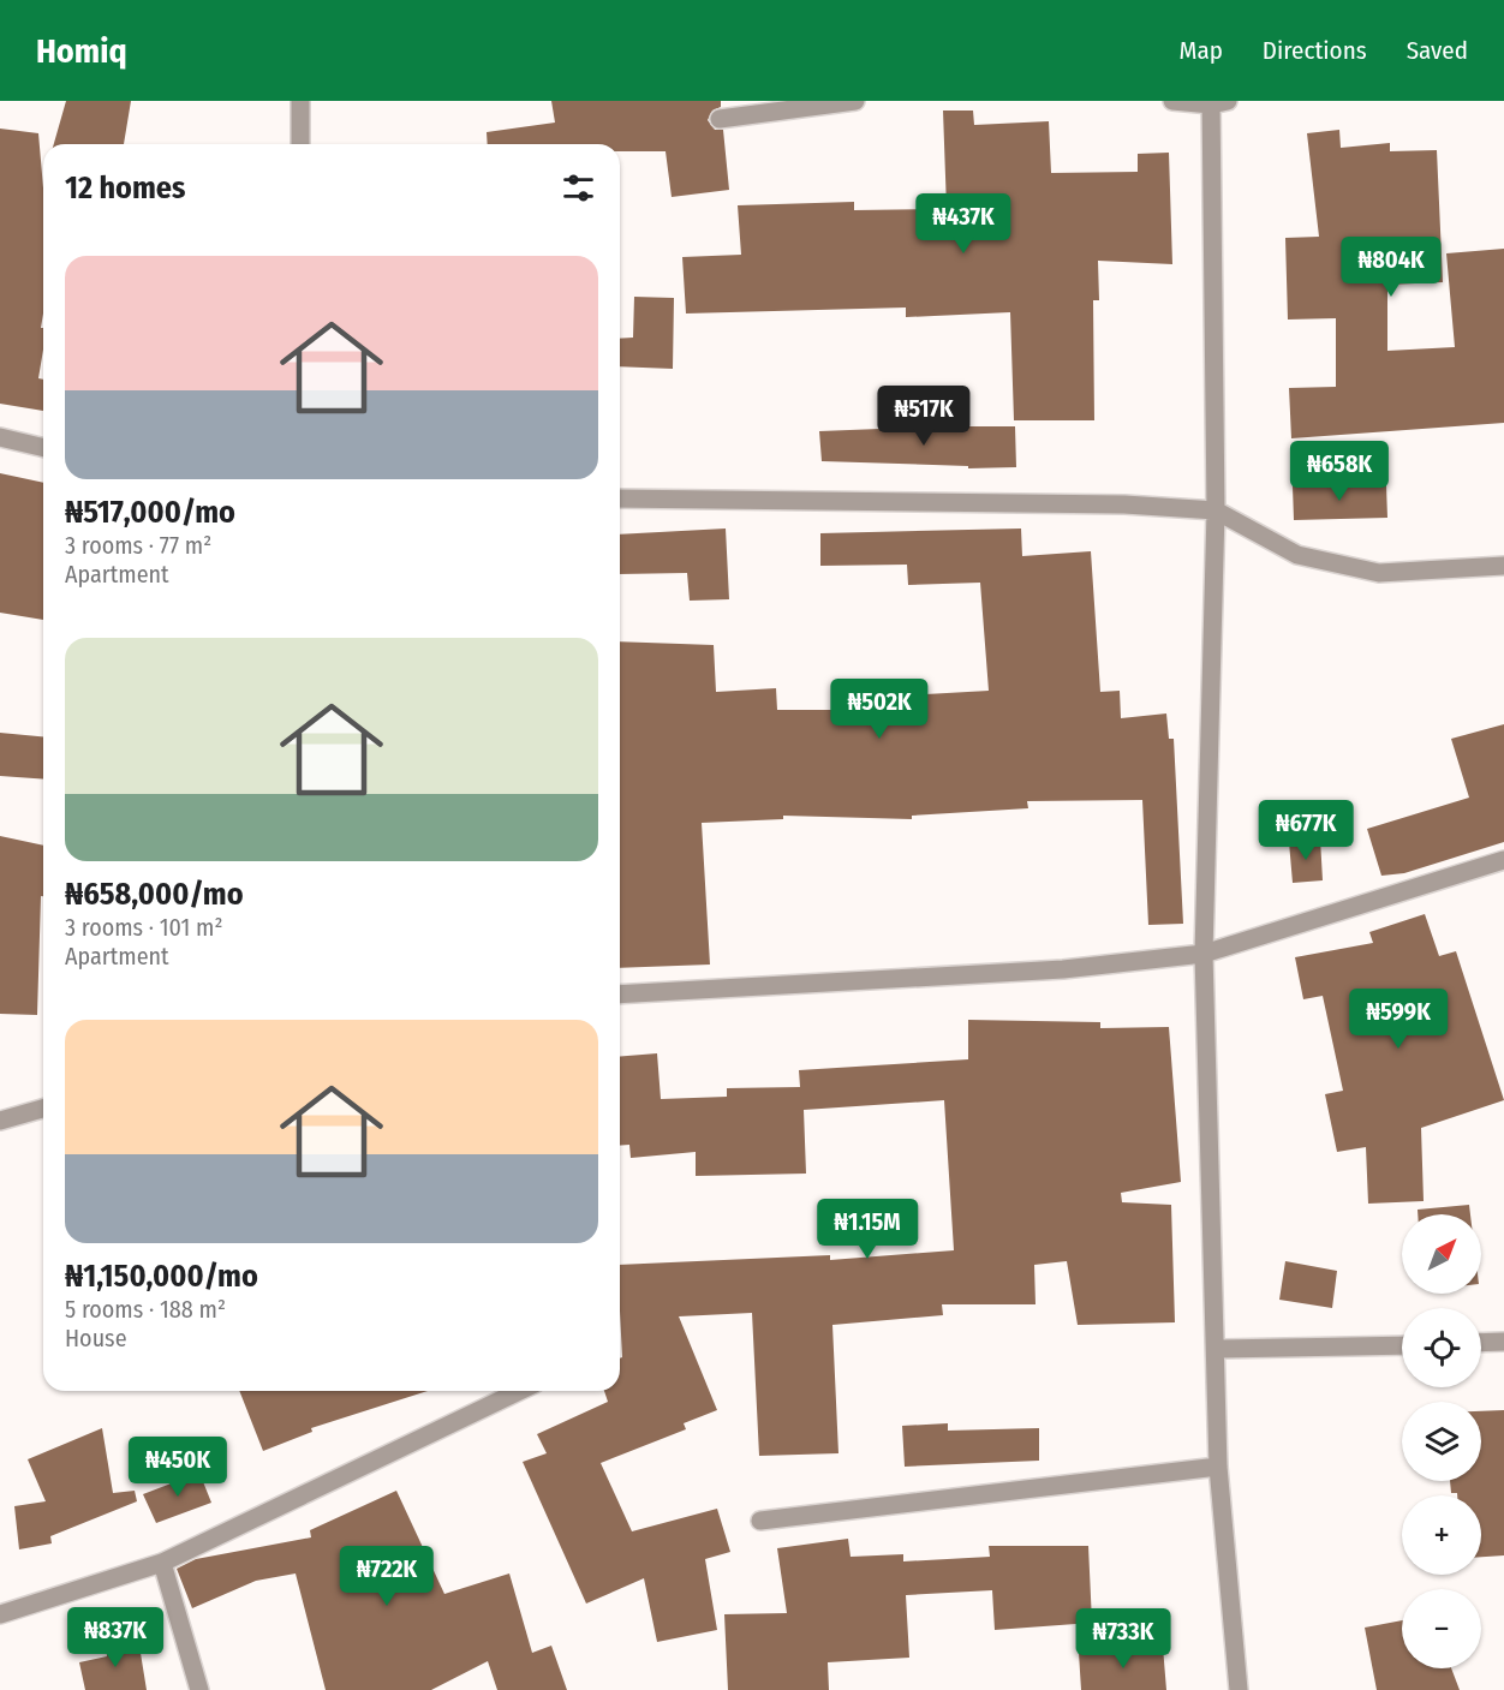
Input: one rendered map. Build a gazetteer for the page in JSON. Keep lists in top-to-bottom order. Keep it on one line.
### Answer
{"north":"top right","page":{"header":"Homiq","nav":["Map","Directions","Saved"],"heading":"12 homes","price":["₦437K","₦804K","₦517K","₦658K","₦502K","₦677K","₦599K","₦1.15M","₦450K","₦722K","₦837K","₦733K"],"list":[{"name":"₦517,000/mo","note":"3 rooms · 77 m² · Apartment"},{"name":"₦658,000/mo","note":"3 rooms · 101 m² · Apartment"},{"name":"₦1,150,000/mo","note":"5 rooms · 188 m² · House"}],"map_buttons":["+","−"]}}
